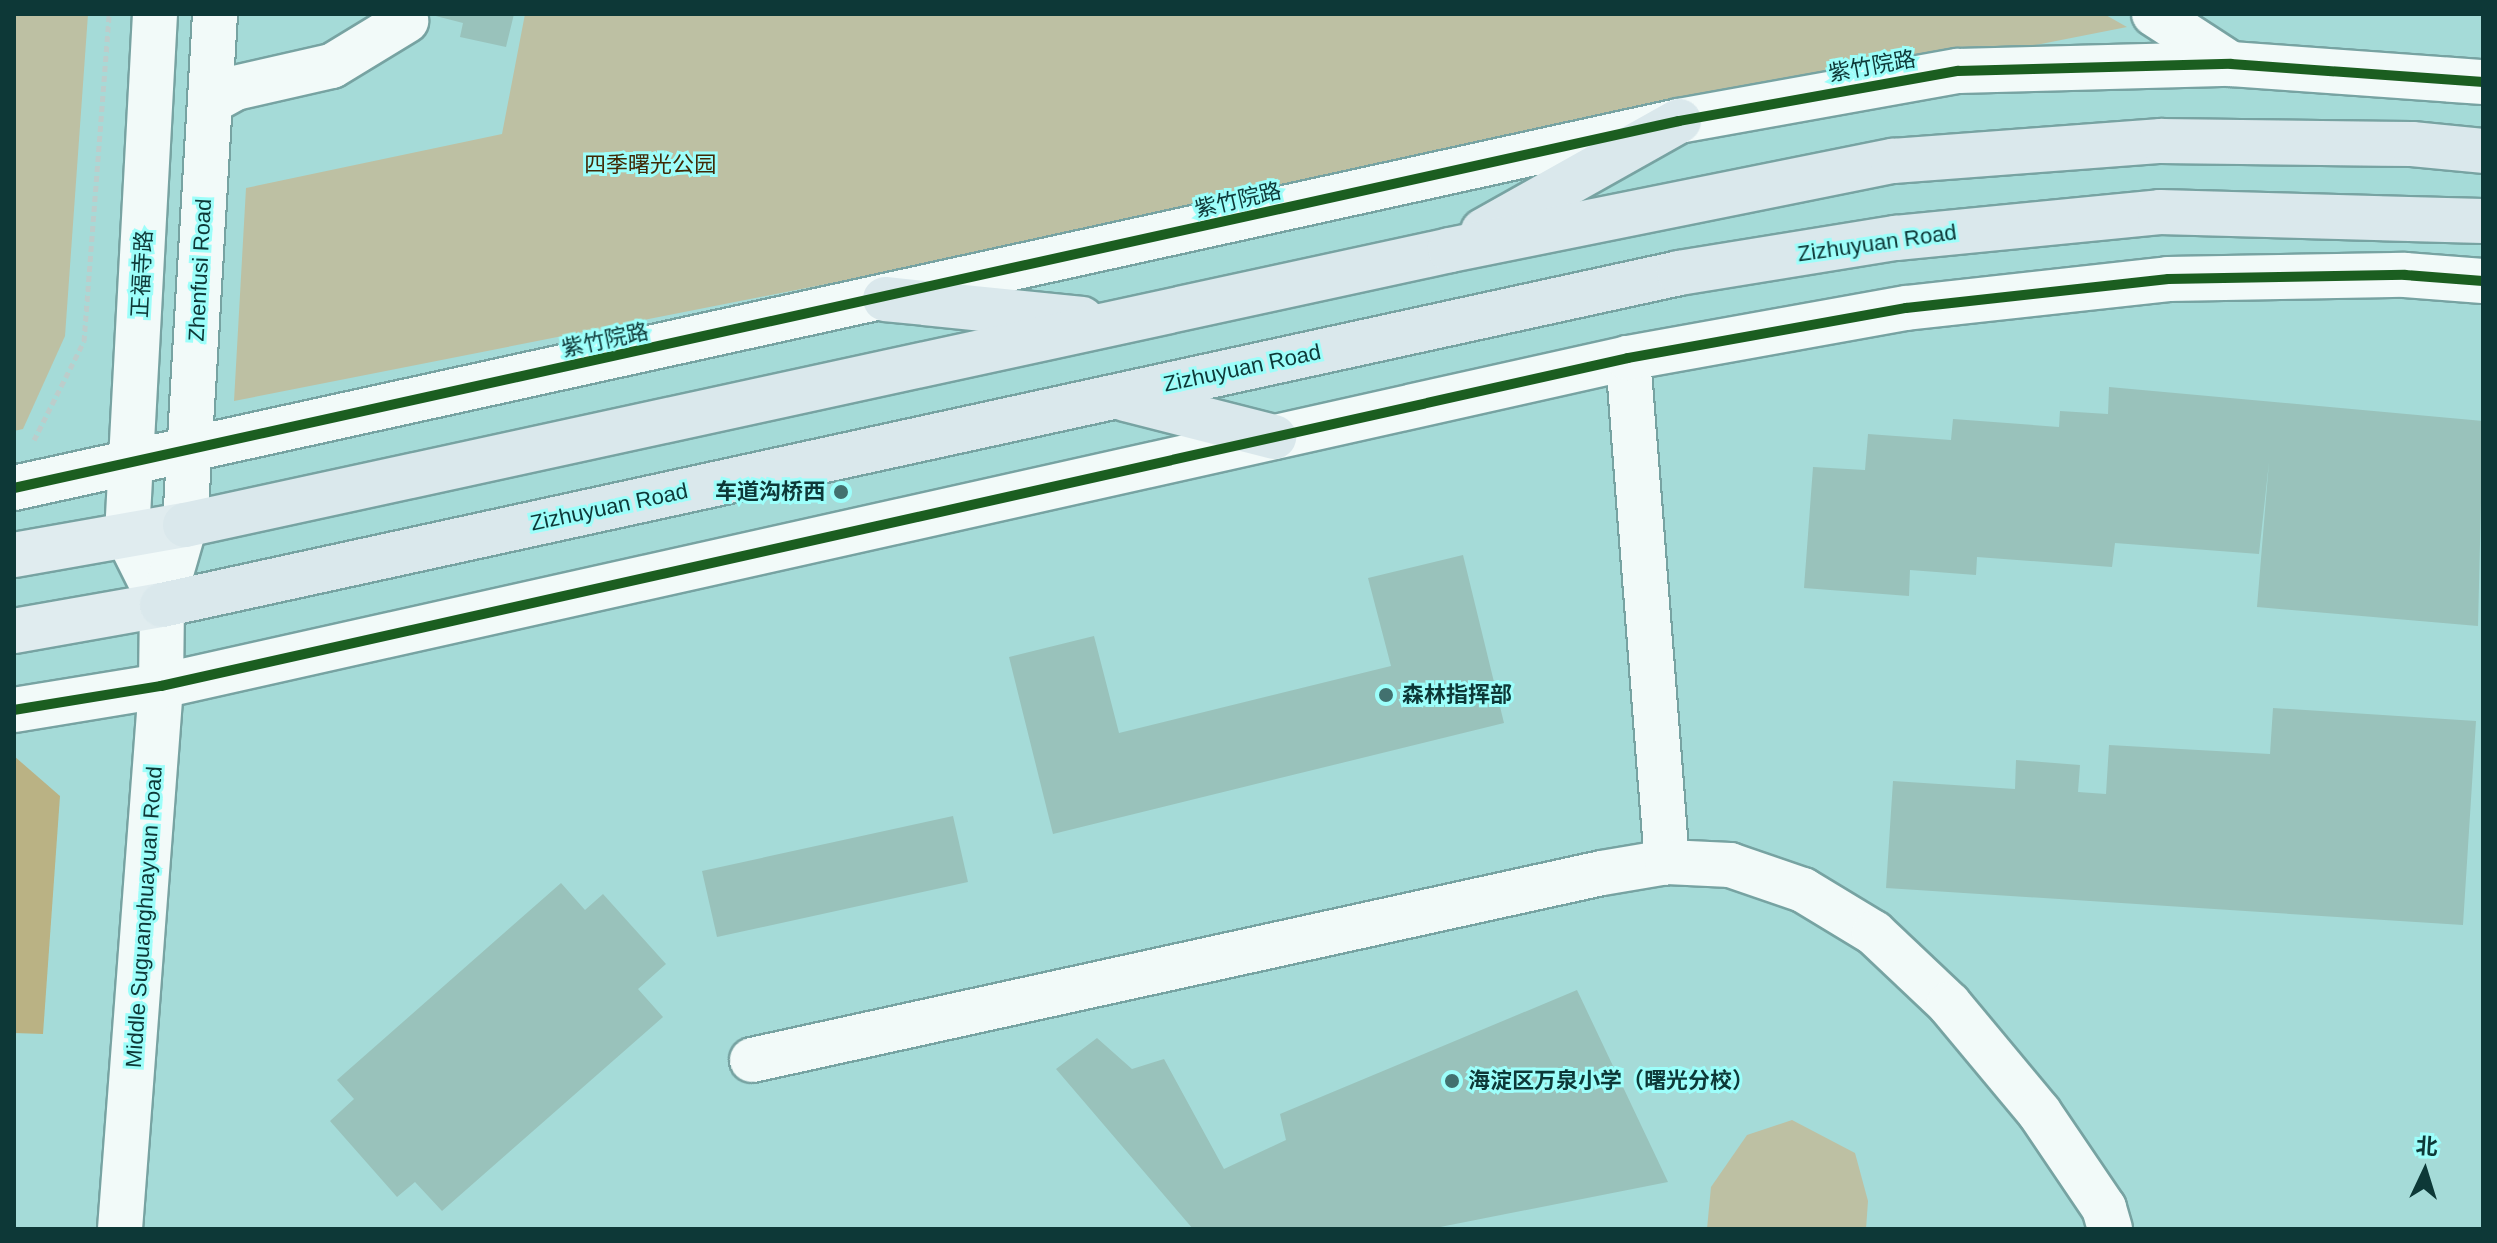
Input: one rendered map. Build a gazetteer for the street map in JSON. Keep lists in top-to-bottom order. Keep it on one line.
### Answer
{"streets":{"highway":["Zizhuyuan Road"],"street":["紫竹院路","Zhenfusi Road","正福寺路","Middle Suguanghuayuan Road"]},"crossings":[["紫竹院路","Zhenfusi Road"],["紫竹院路","正福寺路"],["Zizhuyuan Road","Zhenfusi Road"],["Zizhuyuan Road","Middle Suguanghuayuan Road"],["Zhenfusi Road","Middle Suguanghuayuan Road"]],"parks":["四季曙光公园"],"places":["车道沟桥西","森林指挥部","海淀区万泉小学（曙光分校）"],"north":"top"}
